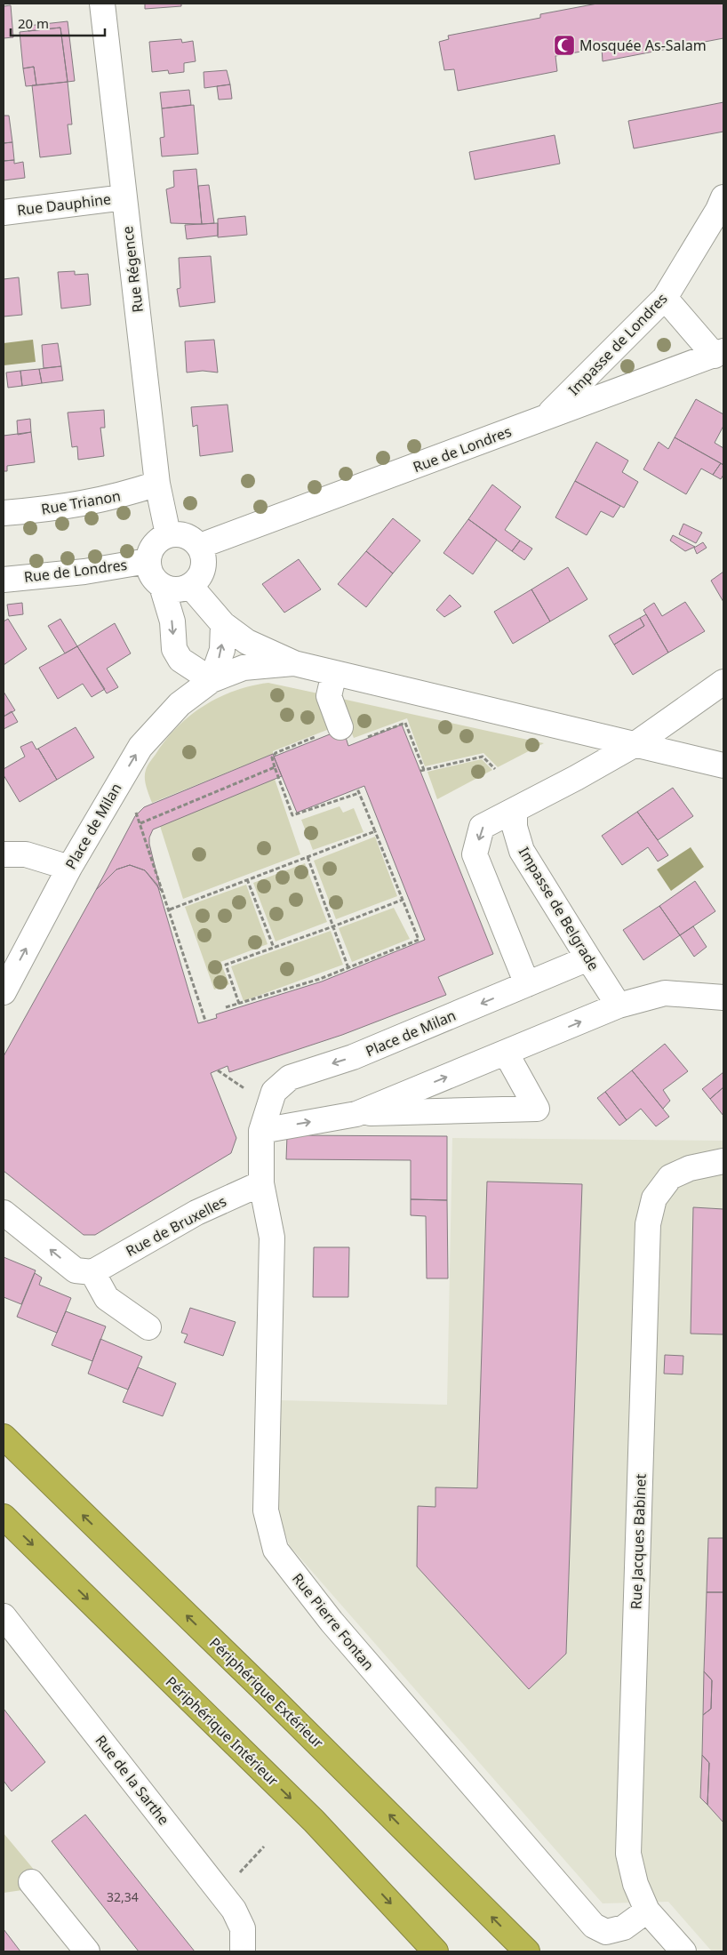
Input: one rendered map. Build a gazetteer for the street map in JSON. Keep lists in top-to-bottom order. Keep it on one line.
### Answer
{"streets":{"highway":["Périphérique Extérieur","Périphérique Intérieur"],"street":["Rue Dauphine","Rue Régence","Impasse de Londres","Rue de Londres","Rue Trianon","Place de Milan","Impasse de Belgrade","Rue de Bruxelles","Rue Jacques Babinet","Rue Pierre Fontan","Rue de la Sarthe"]},"crossings":[["Rue Dauphine","Rue Régence"],["Rue Régence","Rue de Londres"],["Rue Régence","Rue Trianon"],["Rue Régence","Place de Milan"],["Impasse de Londres","Rue de Londres"],["Rue de Londres","Place de Milan"],["Place de Milan","Impasse de Belgrade"],["Place de Milan","Rue de Bruxelles"],["Place de Milan","Rue Pierre Fontan"],["Rue de Bruxelles","Rue Pierre Fontan"],["Rue Jacques Babinet","Rue Pierre Fontan"]],"one_way":["Périphérique Extérieur","Périphérique Intérieur"],"places":{"mosque":["Mosquée As-Salam"]},"house_numbers":["32,34"],"scale_bar":"20 m"}
